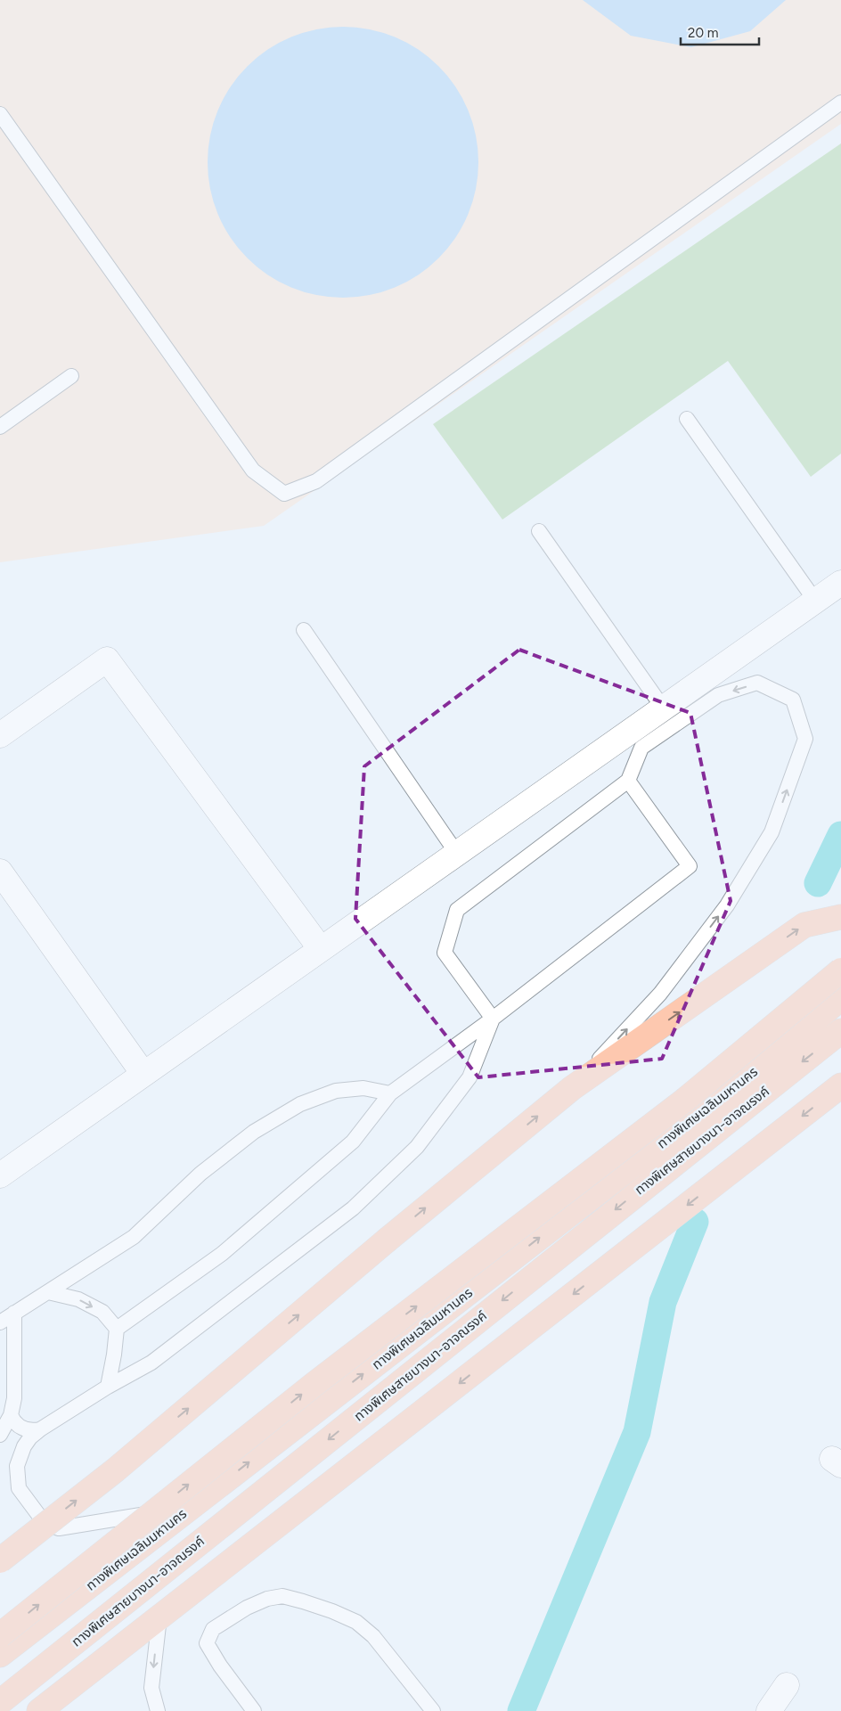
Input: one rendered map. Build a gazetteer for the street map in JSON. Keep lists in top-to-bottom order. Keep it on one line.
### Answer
{"streets":{"highway":["ทางพิเศษเฉลิมมหานคร","ทางพิเศษสายบางนา-อาจณรงค์"]},"scale_bar":"20 m"}
